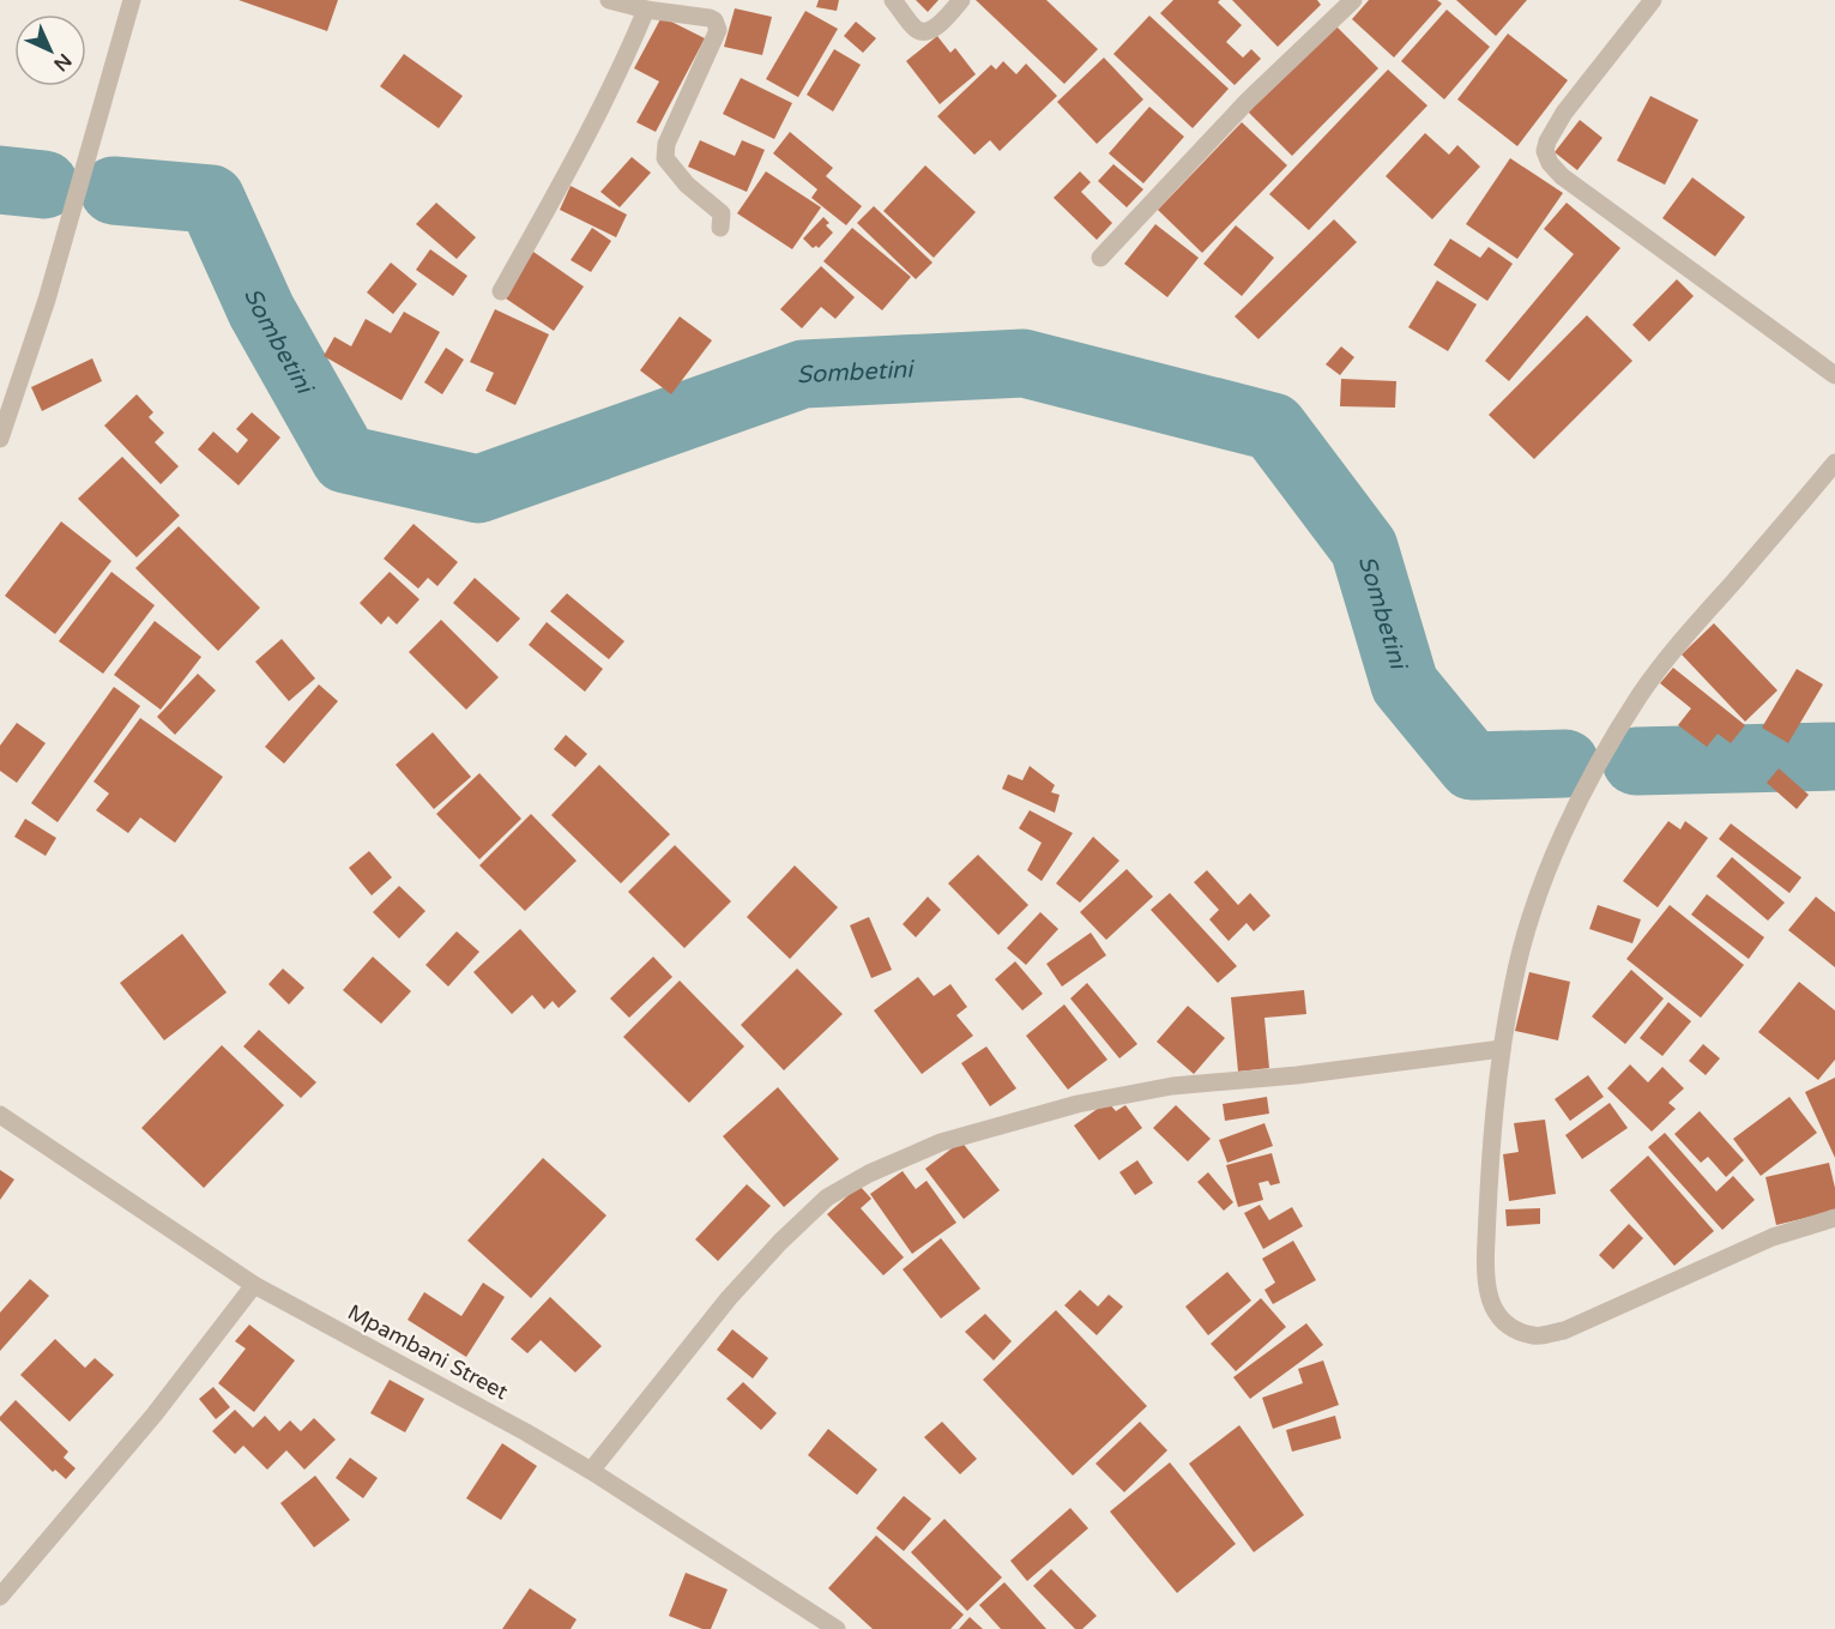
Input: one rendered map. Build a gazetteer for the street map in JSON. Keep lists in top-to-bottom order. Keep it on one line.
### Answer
{"streets":{"street":["Mpambani Street"]},"water":["Sombetini"],"north":"bottom right"}
